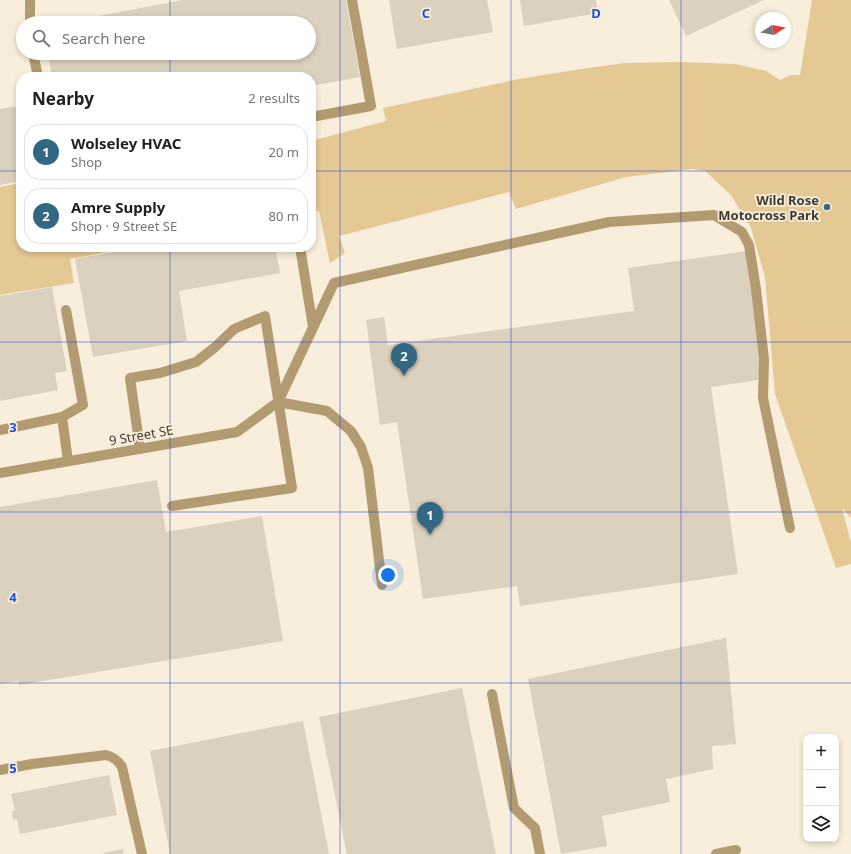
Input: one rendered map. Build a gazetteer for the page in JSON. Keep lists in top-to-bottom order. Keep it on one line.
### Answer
{"streets":{"street":["9 Street SE"]},"places":["Wild Rose Motocross Park"],"north":"right","page":{"search":"Search here","heading":["Nearby","2 results"],"list":[{"mark":"1","name":"Wolseley HVAC","note":"Shop","value":"20 m"},{"mark":"2","name":"Amre Supply","note":"Shop · 9 Street SE","value":"80 m"}],"pins":["2","1"],"map_buttons":["+","−"]},"grid":{"columns":["C","D"],"rows":["3","4","5"]}}
